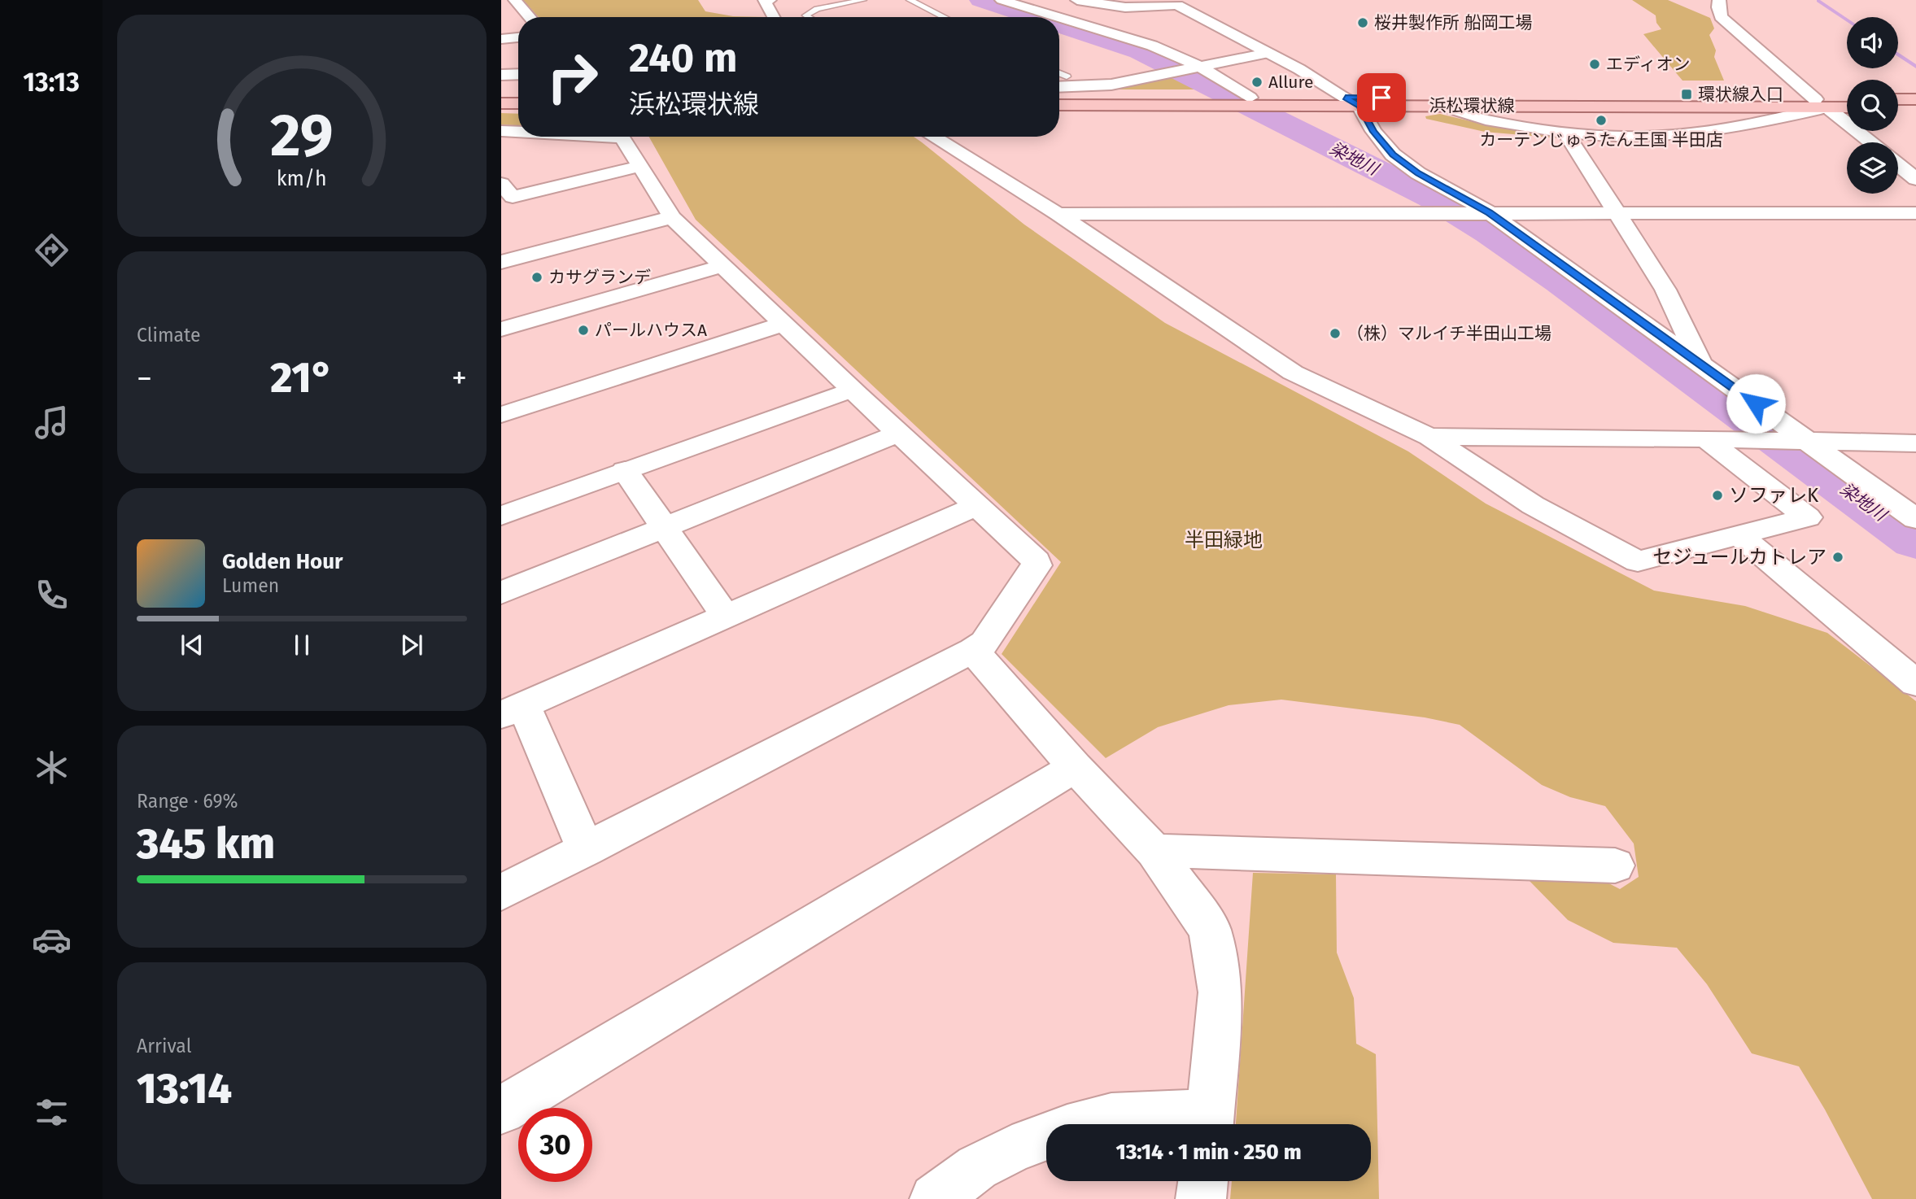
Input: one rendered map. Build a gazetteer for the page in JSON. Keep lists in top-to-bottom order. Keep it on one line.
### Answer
{"streets":{"main road":["浜松環状線"]},"water":["染地川"],"parks":["半田緑地"],"places":{"other":["桜井製作所 船岡工場","エディオン","Allure","カーテンじゅうたん王国 半田店","カサグランデ","パールハウスA","（株）マルイチ半田山工場","ソファレK","セジュールカトレア"],"transit":["環状線入口"]},"page":{"tabs":"13:13","turn":["240 m","浜松環状線"],"tile":["Climate",["Range · 69%","345 km"],["Arrival","13:14"]],"heat":["−","21°","+"],"song":["Golden Hour","Lumen"],"limit":"30","trip":"13:14 · 1 min · 250 m","gauge":["29","km/h"]}}
